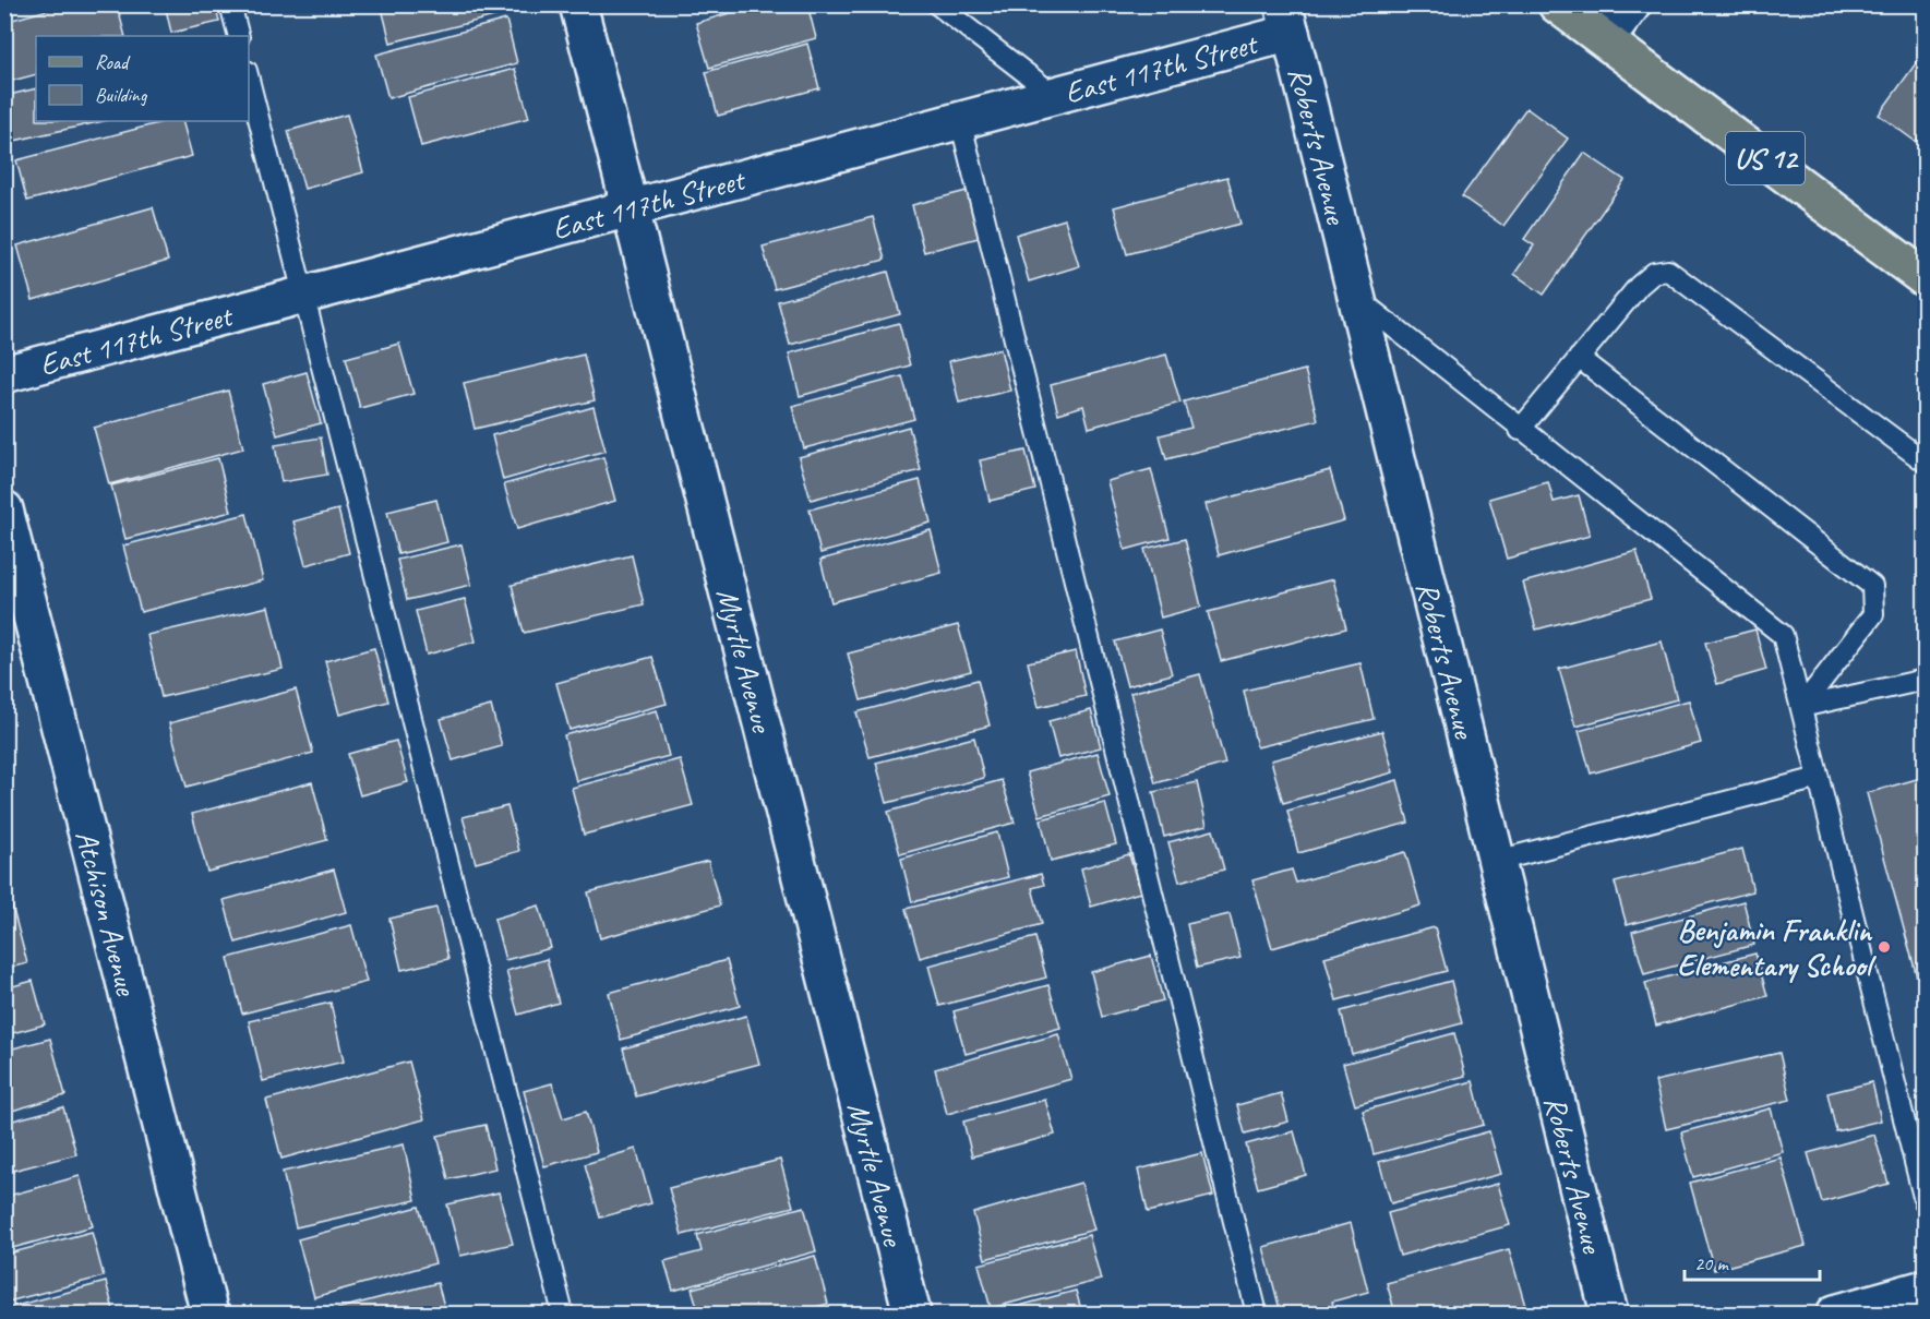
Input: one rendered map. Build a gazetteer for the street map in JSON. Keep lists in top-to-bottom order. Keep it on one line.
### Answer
{"streets":{"main road":["US 12"],"street":["East 117th Street","Roberts Avenue","Myrtle Avenue","Atchison Avenue"]},"crossings":[["East 117th Street","Roberts Avenue"],["East 117th Street","Myrtle Avenue"]],"places":["Benjamin Franklin Elementary School"],"legend":["Road","Building"],"scale_bar":"20 m"}
